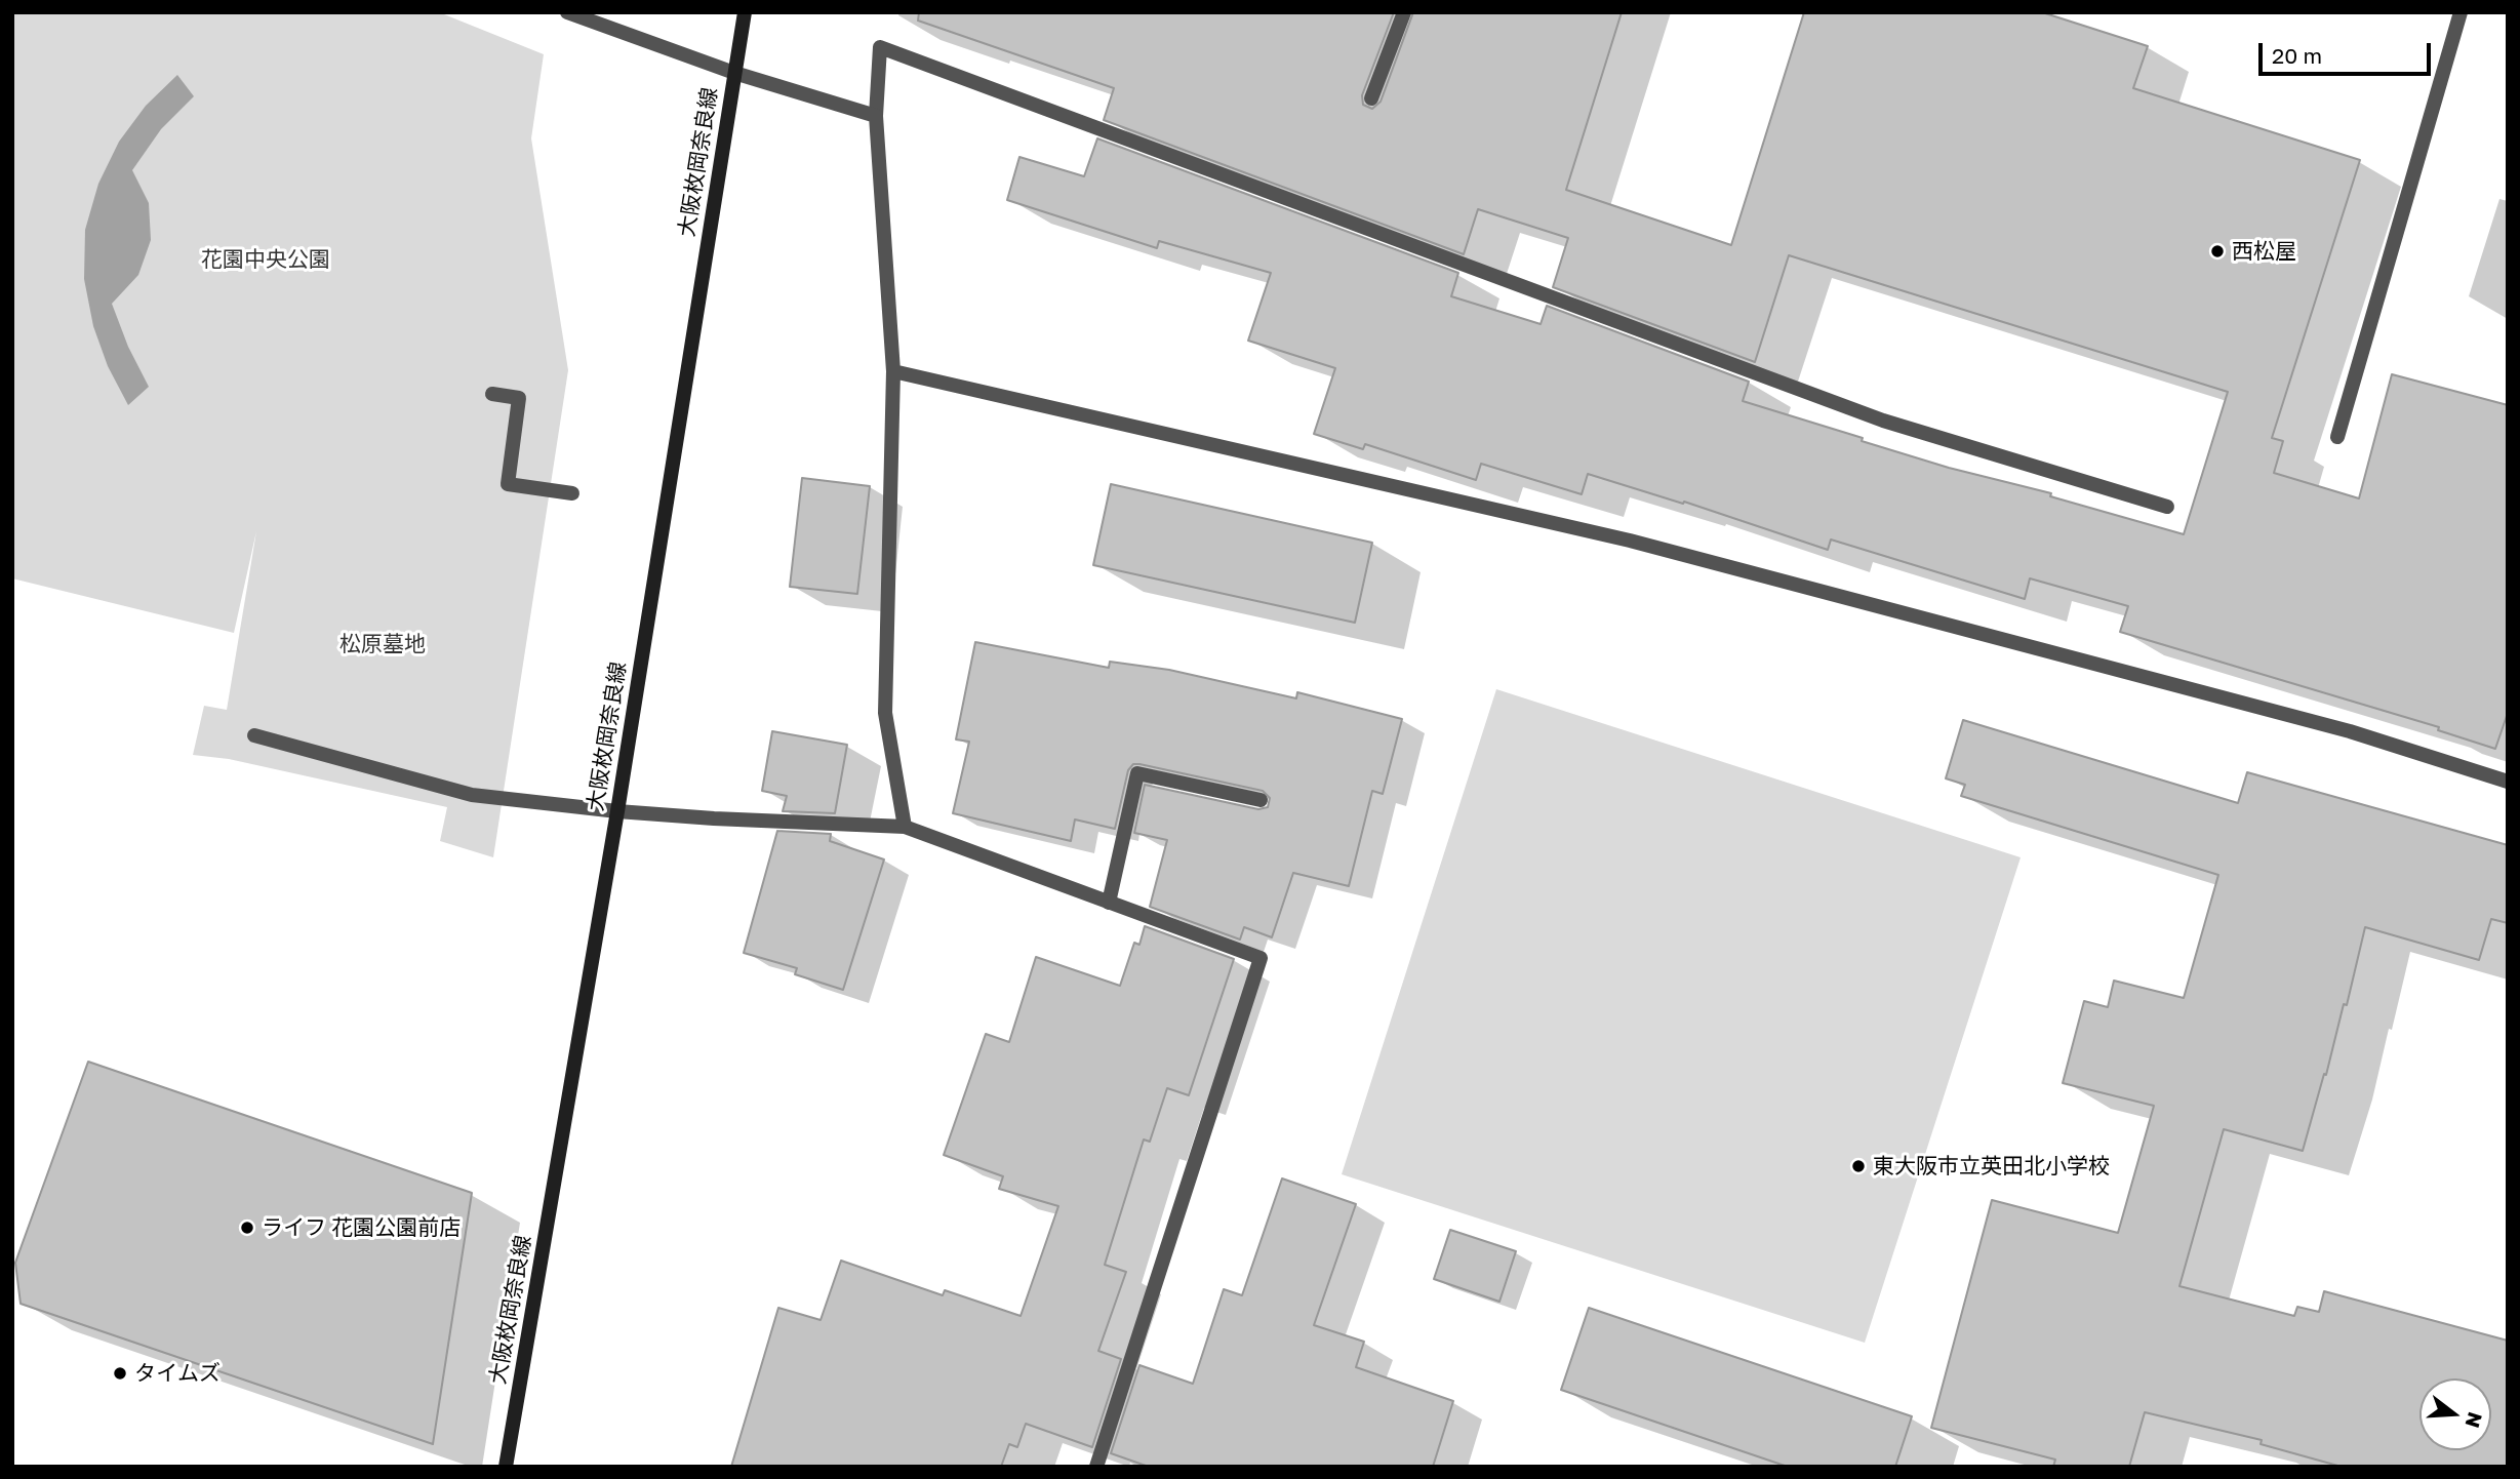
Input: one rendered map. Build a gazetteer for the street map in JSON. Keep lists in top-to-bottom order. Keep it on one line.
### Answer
{"streets":{"main road":["大阪枚岡奈良線"]},"parks":["花園中央公園","松原墓地"],"places":["西松屋","東大阪市立英田北小学校","ライフ 花園公園前店","タイムズ"],"scale_bar":"20 m","north":"right"}
